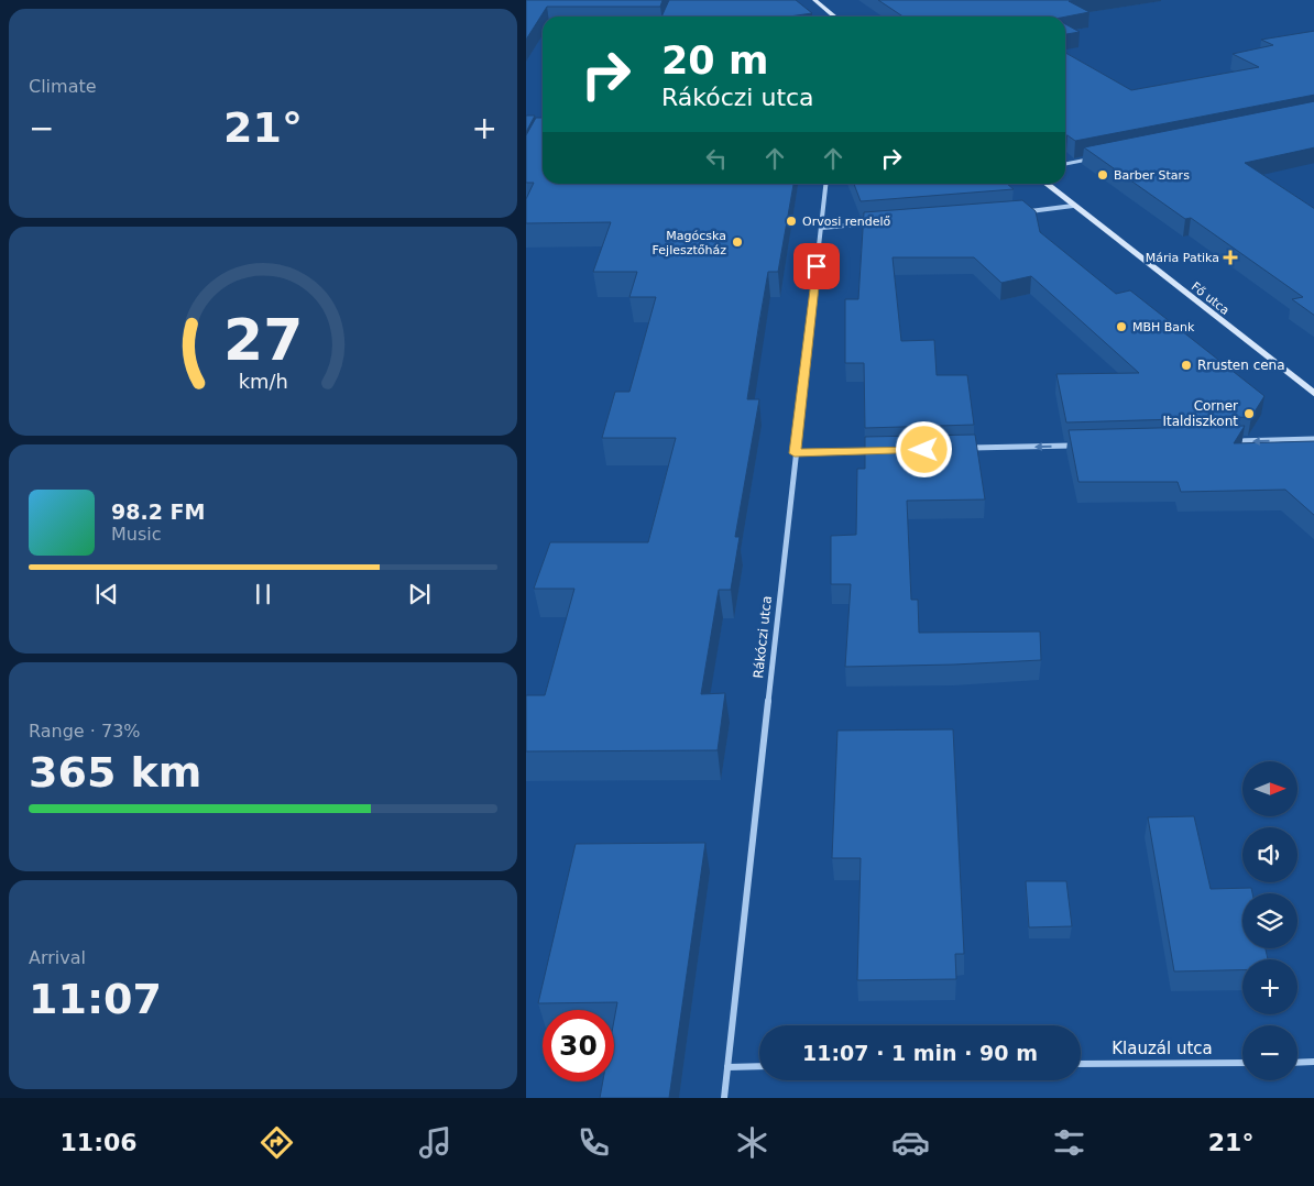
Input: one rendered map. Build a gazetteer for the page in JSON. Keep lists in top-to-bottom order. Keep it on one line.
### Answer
{"streets":{"main road":["Fő utca"],"street":["Rákóczi utca","Klauzál utca"]},"places":{"other":["Barber Stars","Orvosi rendelő","Magócska Fejlesztőház","MBH Bank","Rrusten cena","Corner Italdiszkont"],"health":["Mária Patika"]},"north":"right","page":{"tile":["Climate",["Range · 73%","365 km"],["Arrival","11:07"]],"turn":["20 m","Rákóczi utca"],"heat":["−","21°","+"],"song":["98.2 FM","Music"],"map_buttons":["+","−"],"limit":"30","trip":"11:07 · 1 min · 90 m","tabs":["11:06","21°"],"gauge":["27","km/h"]}}
